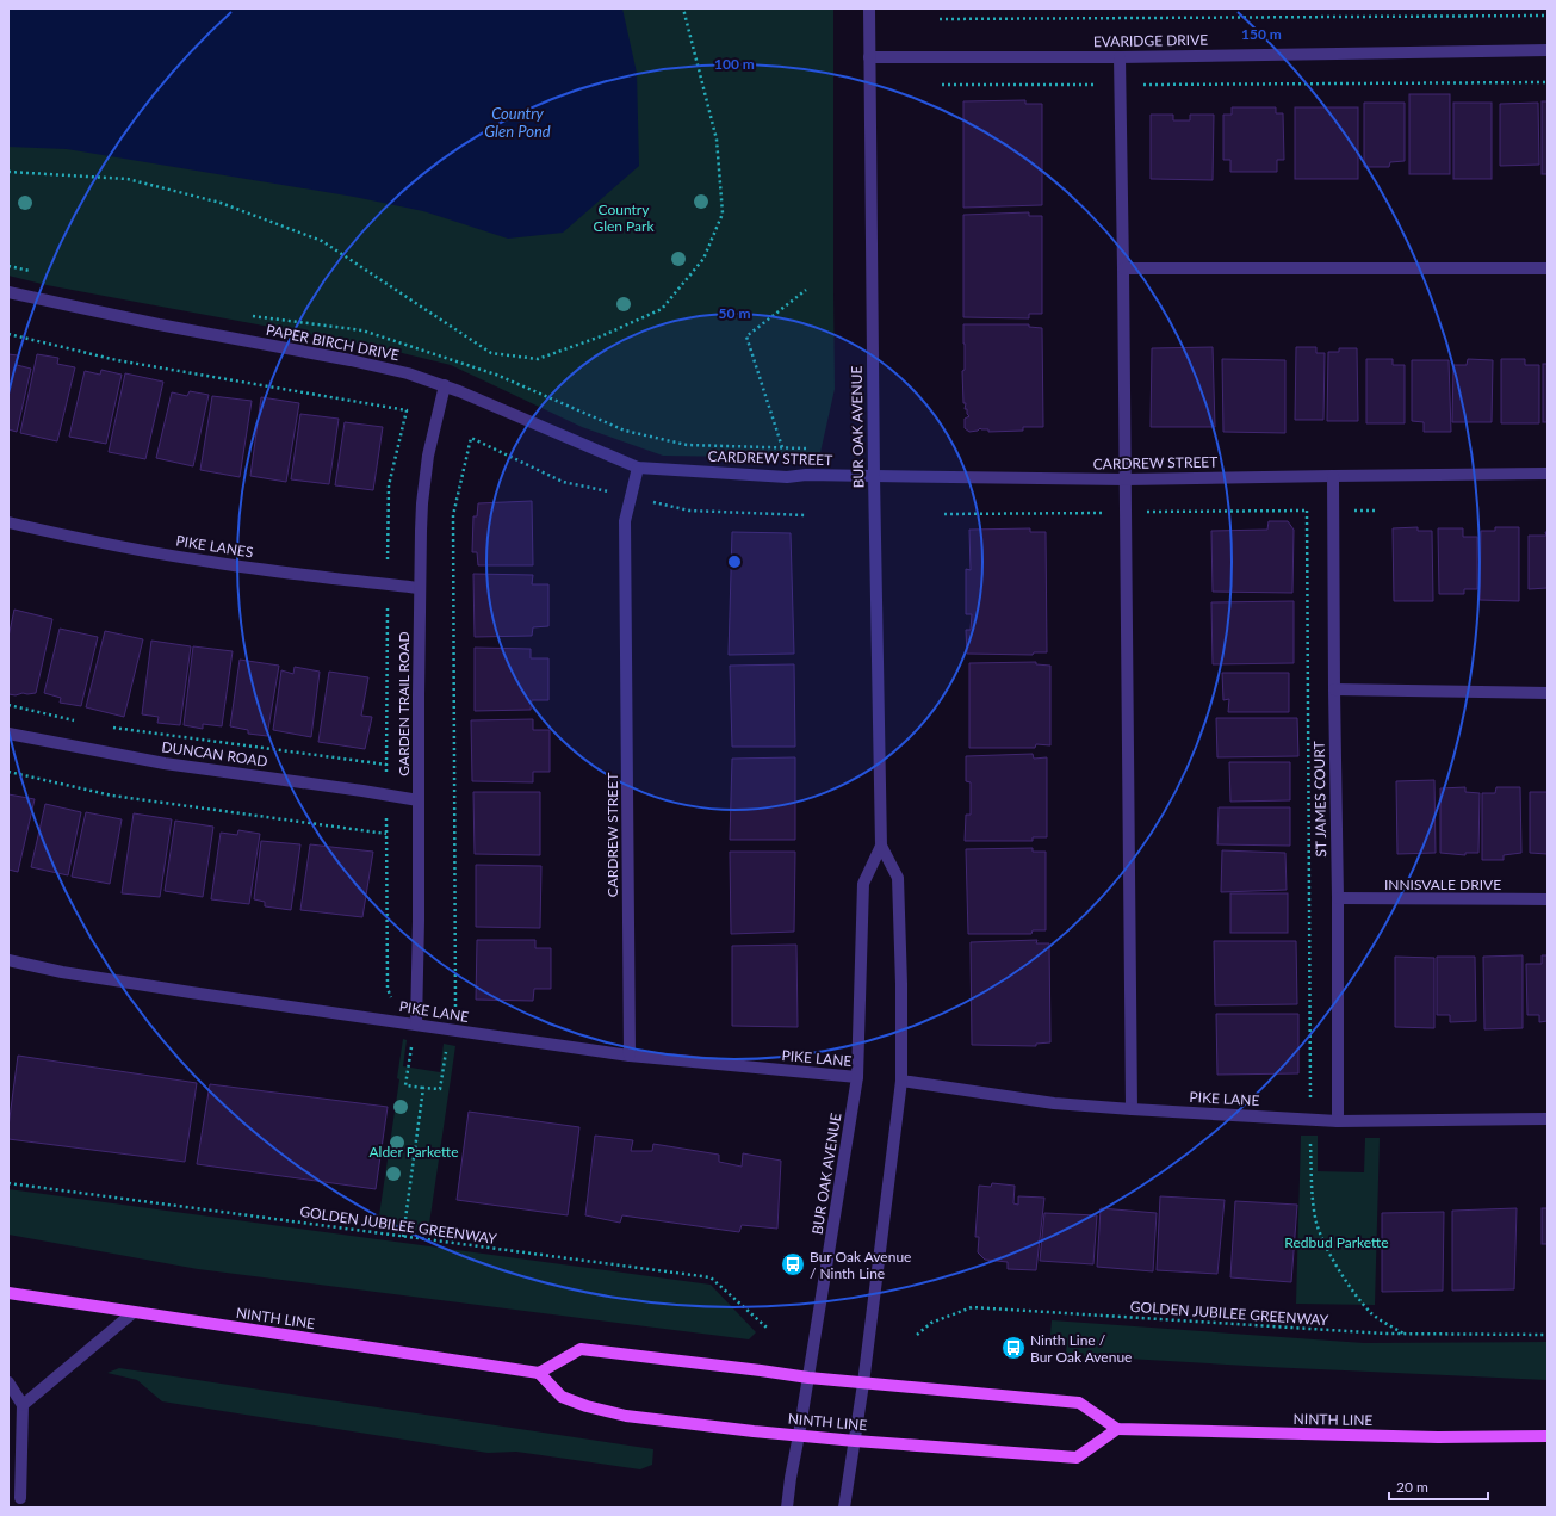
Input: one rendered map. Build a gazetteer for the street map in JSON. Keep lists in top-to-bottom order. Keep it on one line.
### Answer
{"streets":{"main road":["NINTH LINE"],"street":["EVARIDGE DRIVE","PAPER BIRCH DRIVE","BUR OAK AVENUE","CARDREW STREET","PIKE LANES","GARDEN TRAIL ROAD","DUNCAN ROAD","ST JAMES COURT","INNISVALE DRIVE","PIKE LANE"],"path":["GOLDEN JUBILEE GREENWAY"]},"crossings":[["EVARIDGE DRIVE","BUR OAK AVENUE"],["PAPER BIRCH DRIVE","CARDREW STREET"],["PAPER BIRCH DRIVE","GARDEN TRAIL ROAD"],["BUR OAK AVENUE","CARDREW STREET"],["BUR OAK AVENUE","PIKE LANE"],["BUR OAK AVENUE","NINTH LINE"],["CARDREW STREET","ST JAMES COURT"],["CARDREW STREET","PIKE LANE"],["PIKE LANES","GARDEN TRAIL ROAD"],["GARDEN TRAIL ROAD","DUNCAN ROAD"],["GARDEN TRAIL ROAD","PIKE LANE"],["ST JAMES COURT","INNISVALE DRIVE"],["ST JAMES COURT","PIKE LANE"]],"water":["Country Glen Pond"],"parks":["Country Glen Park","Alder Parkette","Redbud Parkette"],"places":{"bus stop":["Bur Oak Avenue / Ninth Line","Ninth Line / Bur Oak Avenue"]},"scale_bar":"20 m","rings":["150 m","100 m","50 m"]}
